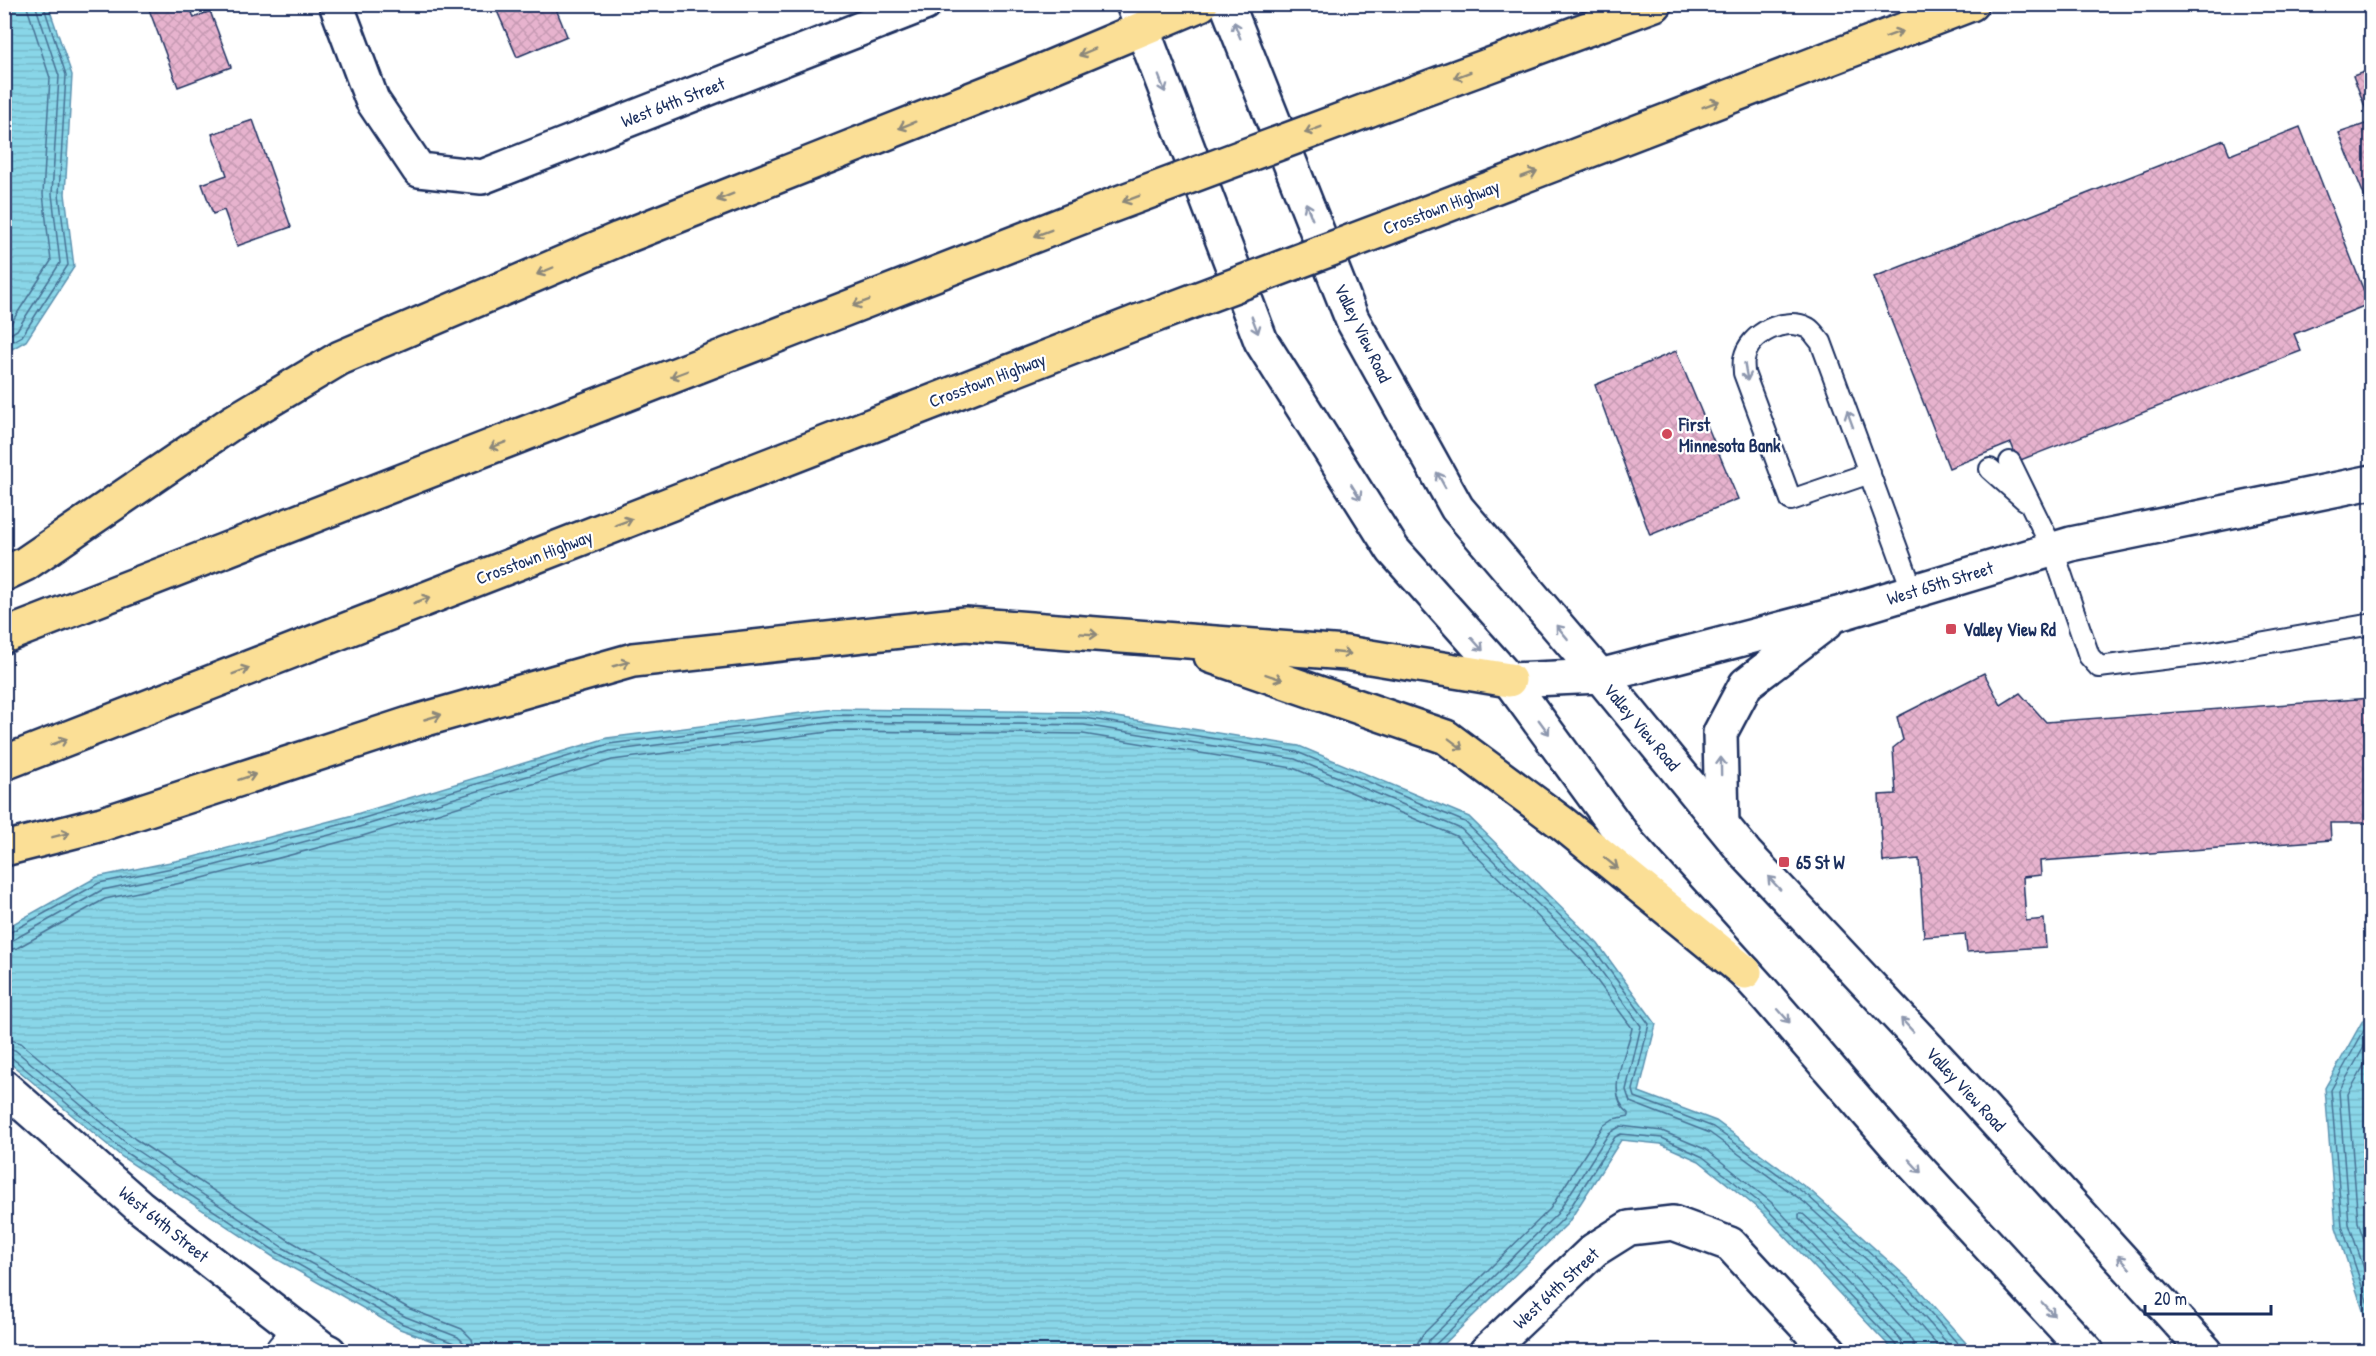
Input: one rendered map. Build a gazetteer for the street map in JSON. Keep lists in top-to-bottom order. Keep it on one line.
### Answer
{"streets":{"highway":["Crosstown Highway"],"street":["West 64th Street","Valley View Road","West 65th Street"]},"crossings":[["Valley View Road","West 65th Street"]],"places":{"other":["First Minnesota Bank"],"transit":["Valley View Rd","65 St W"]},"scale_bar":"20 m"}
